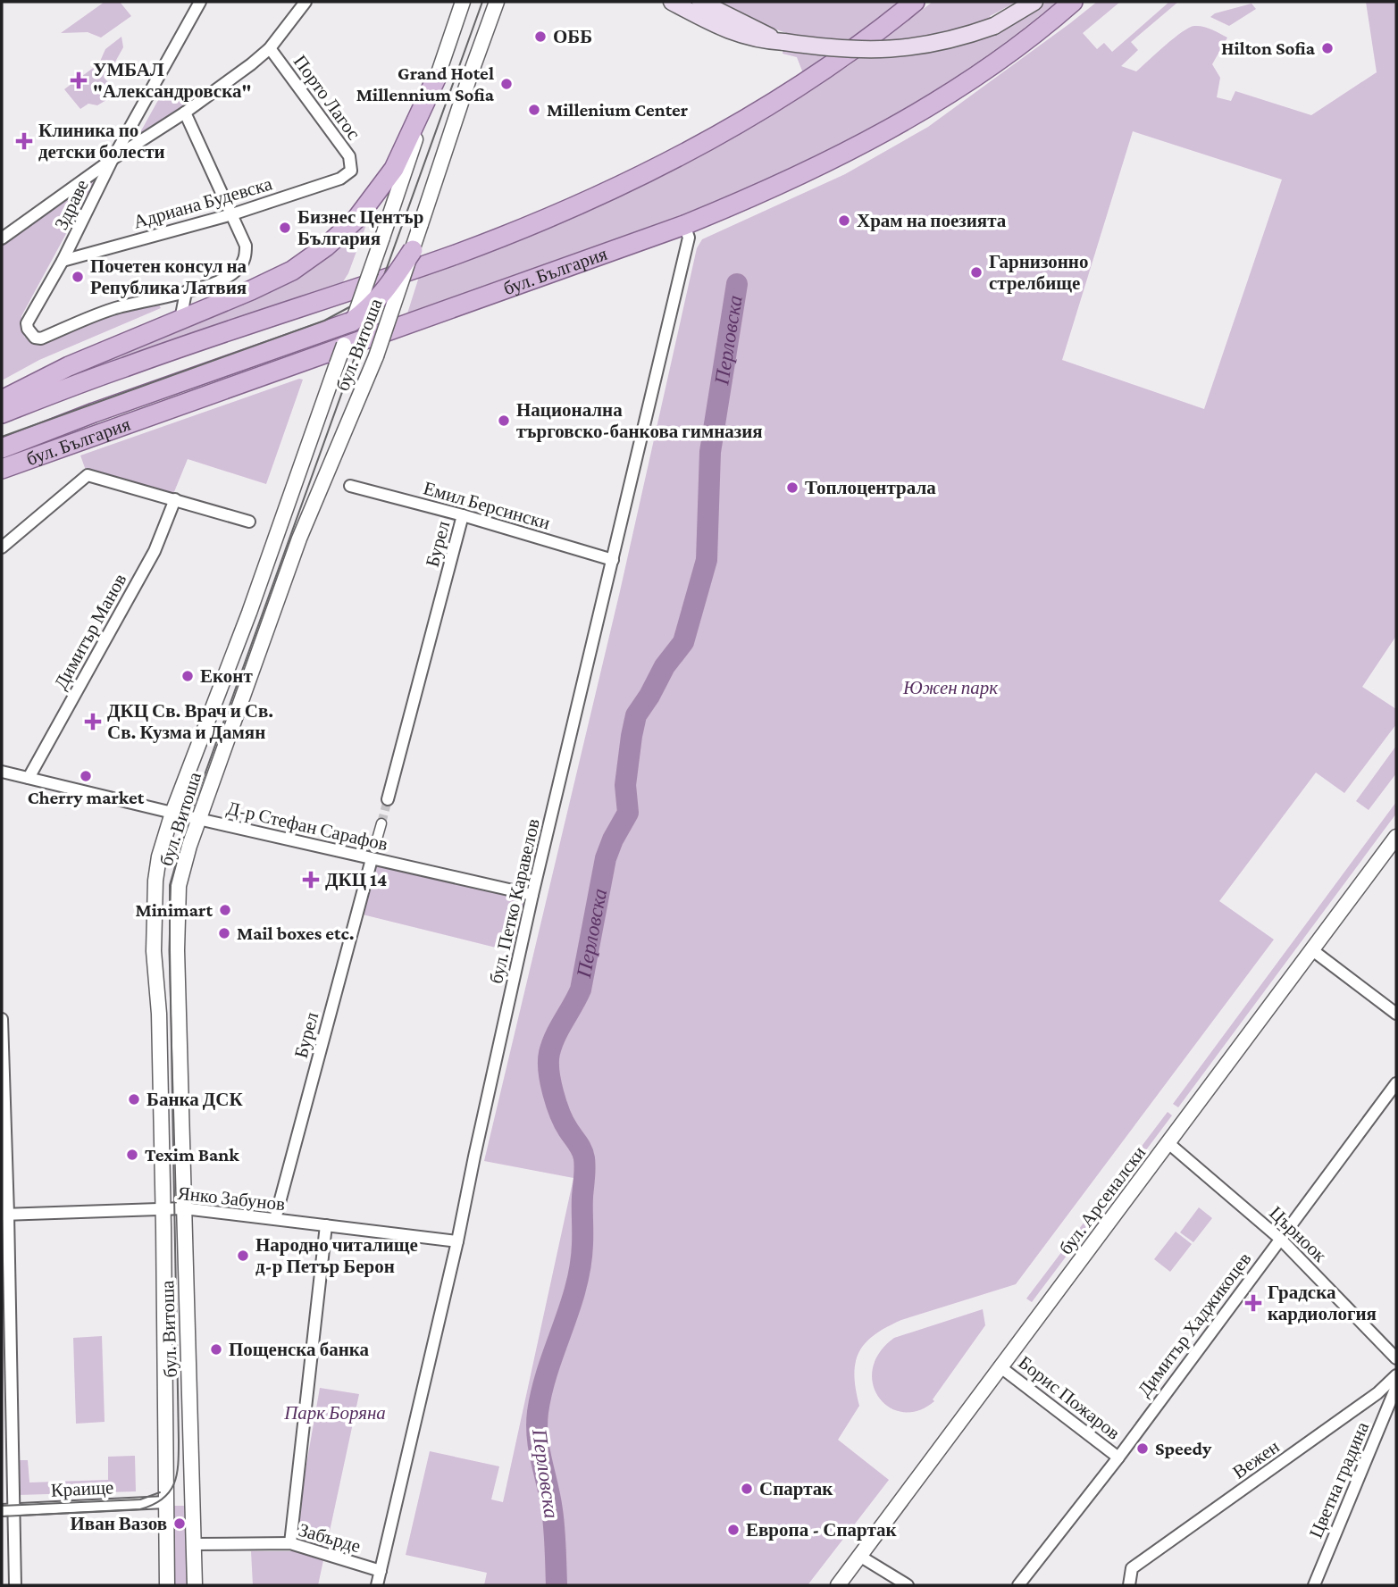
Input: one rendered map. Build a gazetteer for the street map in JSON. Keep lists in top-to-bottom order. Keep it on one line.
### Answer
{"streets":{"main road":["бул. България"],"street":["Порто Лагос","Адриана Будевска","Здраве","бул. Витоша","Емил Берсински","Бурел","Димитър Манов","Д-р Стефан Сарафов","бул. Петко Каравелов","Янко Забунов","бул. Арсеналски","Църноок","Димитър Хаджикоцев","Борис Пожаров","Вежен","Цветна градина","Краище","Забърде"]},"crossings":[["Порто Лагос","Адриана Будевска"],["Адриана Будевска","Здраве"],["бул. България","бул. Петко Каравелов"],["бул. Витоша","Д-р Стефан Сарафов"],["бул. Витоша","Янко Забунов"],["бул. Витоша","Краище"],["бул. Витоша","Забърде"],["Емил Берсински","Бурел"],["Емил Берсински","бул. Петко Каравелов"],["Бурел","Д-р Стефан Сарафов"],["Бурел","Янко Забунов"],["Димитър Манов","Д-р Стефан Сарафов"],["Д-р Стефан Сарафов","бул. Петко Каравелов"],["бул. Петко Каравелов","Янко Забунов"],["бул. Петко Каравелов","Забърде"],["бул. Арсеналски","Църноок"],["бул. Арсеналски","Борис Пожаров"],["Църноок","Димитър Хаджикоцев"],["Димитър Хаджикоцев","Борис Пожаров"]],"water":["Перловска"],"parks":["Южен парк","Парк Боряна"],"places":{"other":["ОББ","Hilton Sofia","Grand Hotel Millennium Sofia","Millenium Center","Храм на поезията","Бизнес Център България","Гарнизонно стрелбище","Почетен консул на Република Латвия","Национална търговско-банкова гимназия","Топлоцентрала","Еконт","Cherry market","Minimart","Mail boxes etc.","Банка ДСК","Texim Bank","Народно читалище д-р Петър Берон","Пощенска банка","Speedy","Спартак","Иван Вазов","Европа - Спартак"],"health":["УМБАЛ \"Александровска\"","Клиника по детски болести","ДКЦ Св. Врач и Св. Св. Кузма и Дамян","ДКЦ 14","Градска кардиология"]}}
